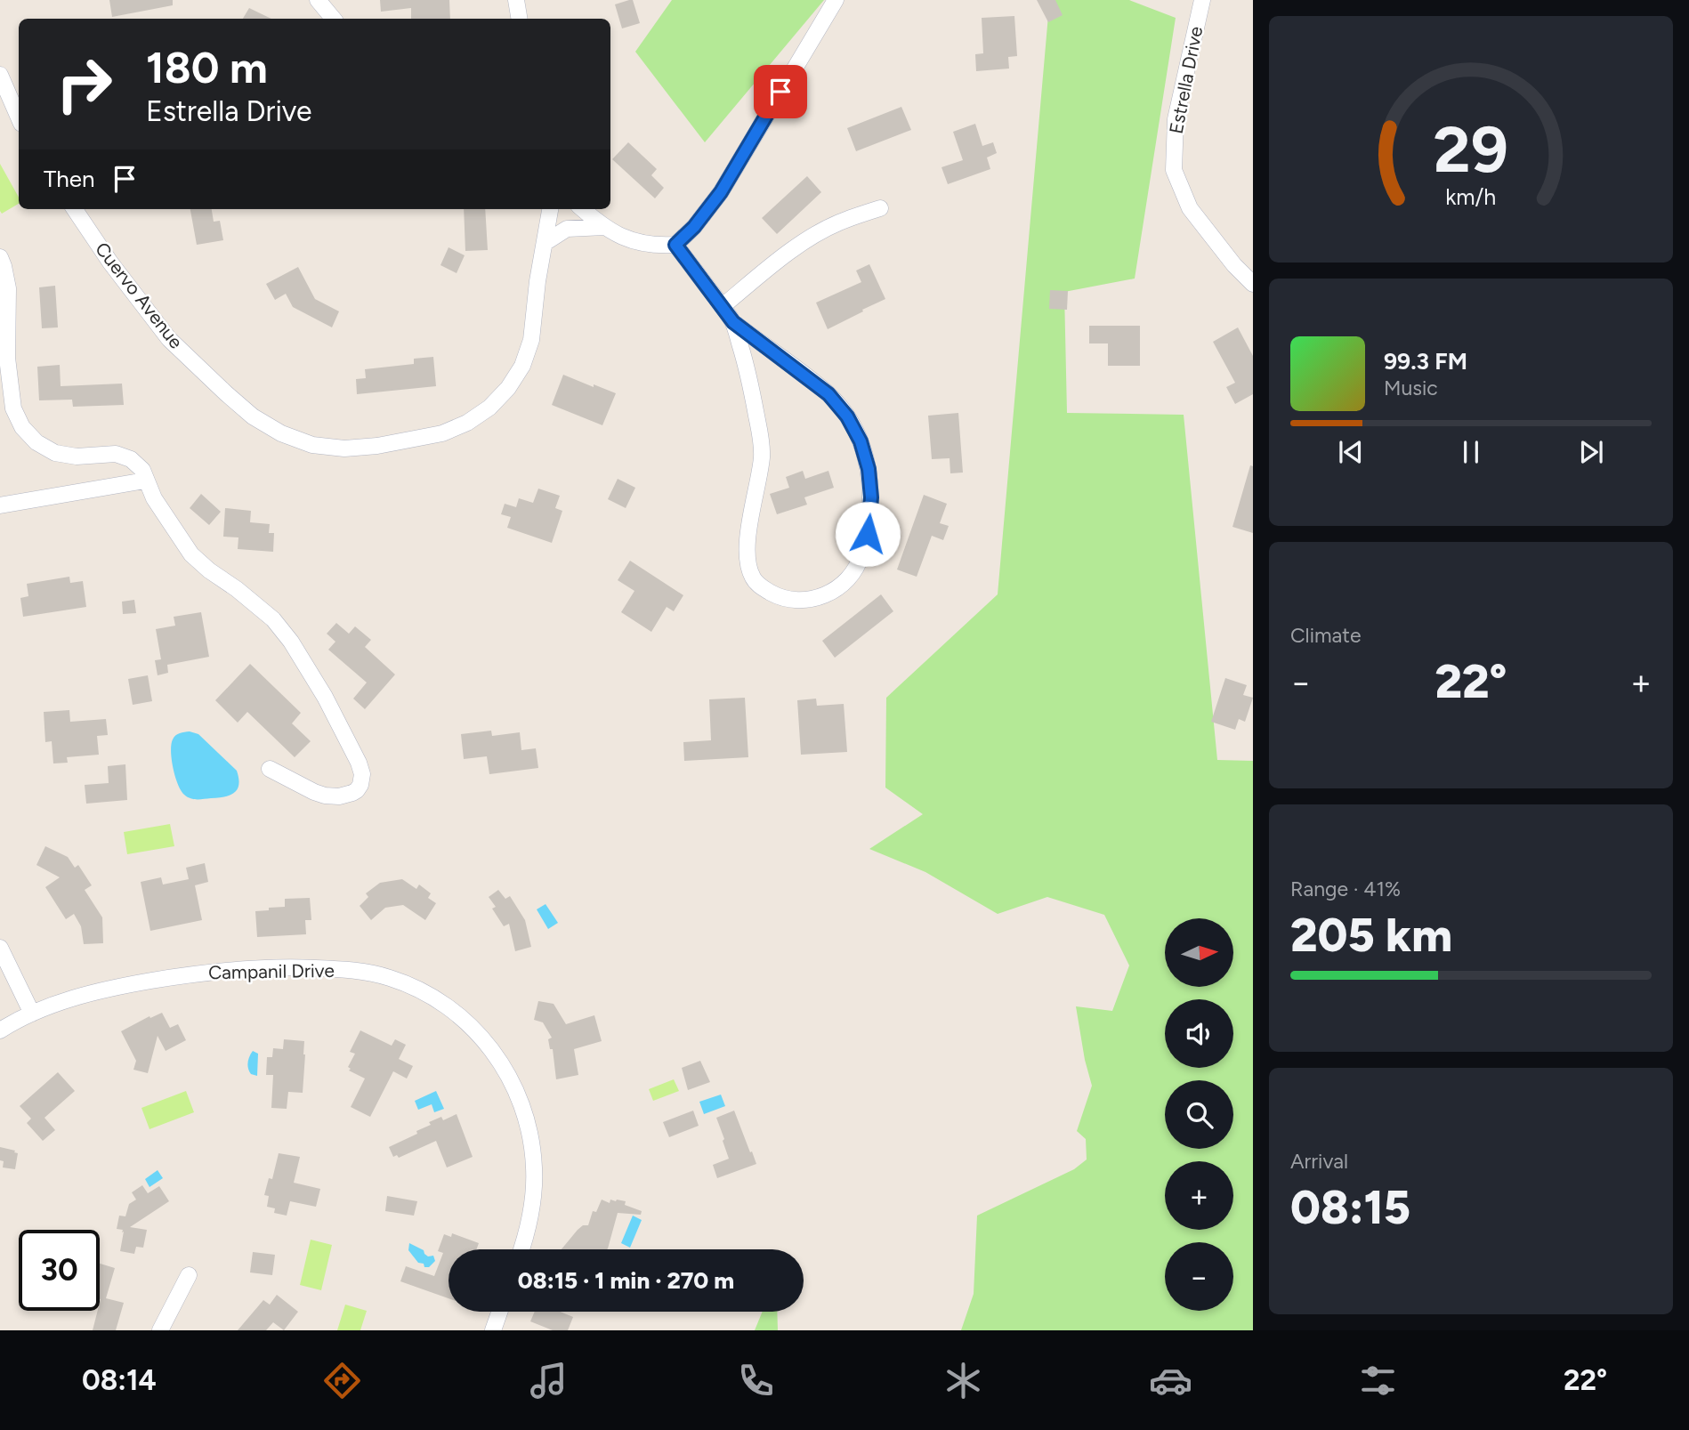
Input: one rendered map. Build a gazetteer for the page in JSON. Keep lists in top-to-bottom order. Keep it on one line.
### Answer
{"streets":{"street":["Estrella Drive","Cuervo Avenue","Campanil Drive"]},"north":"right","page":{"turn":["180 m","Estrella Drive"],"then":"Then","song":["99.3 FM","Music"],"tile":["Climate",["Range · 41%","205 km"],["Arrival","08:15"]],"heat":["−","22°","+"],"map_buttons":["+","−"],"limit":"30","trip":"08:15 · 1 min · 270 m","tabs":["08:14","22°"],"gauge":["29","km/h"]}}
